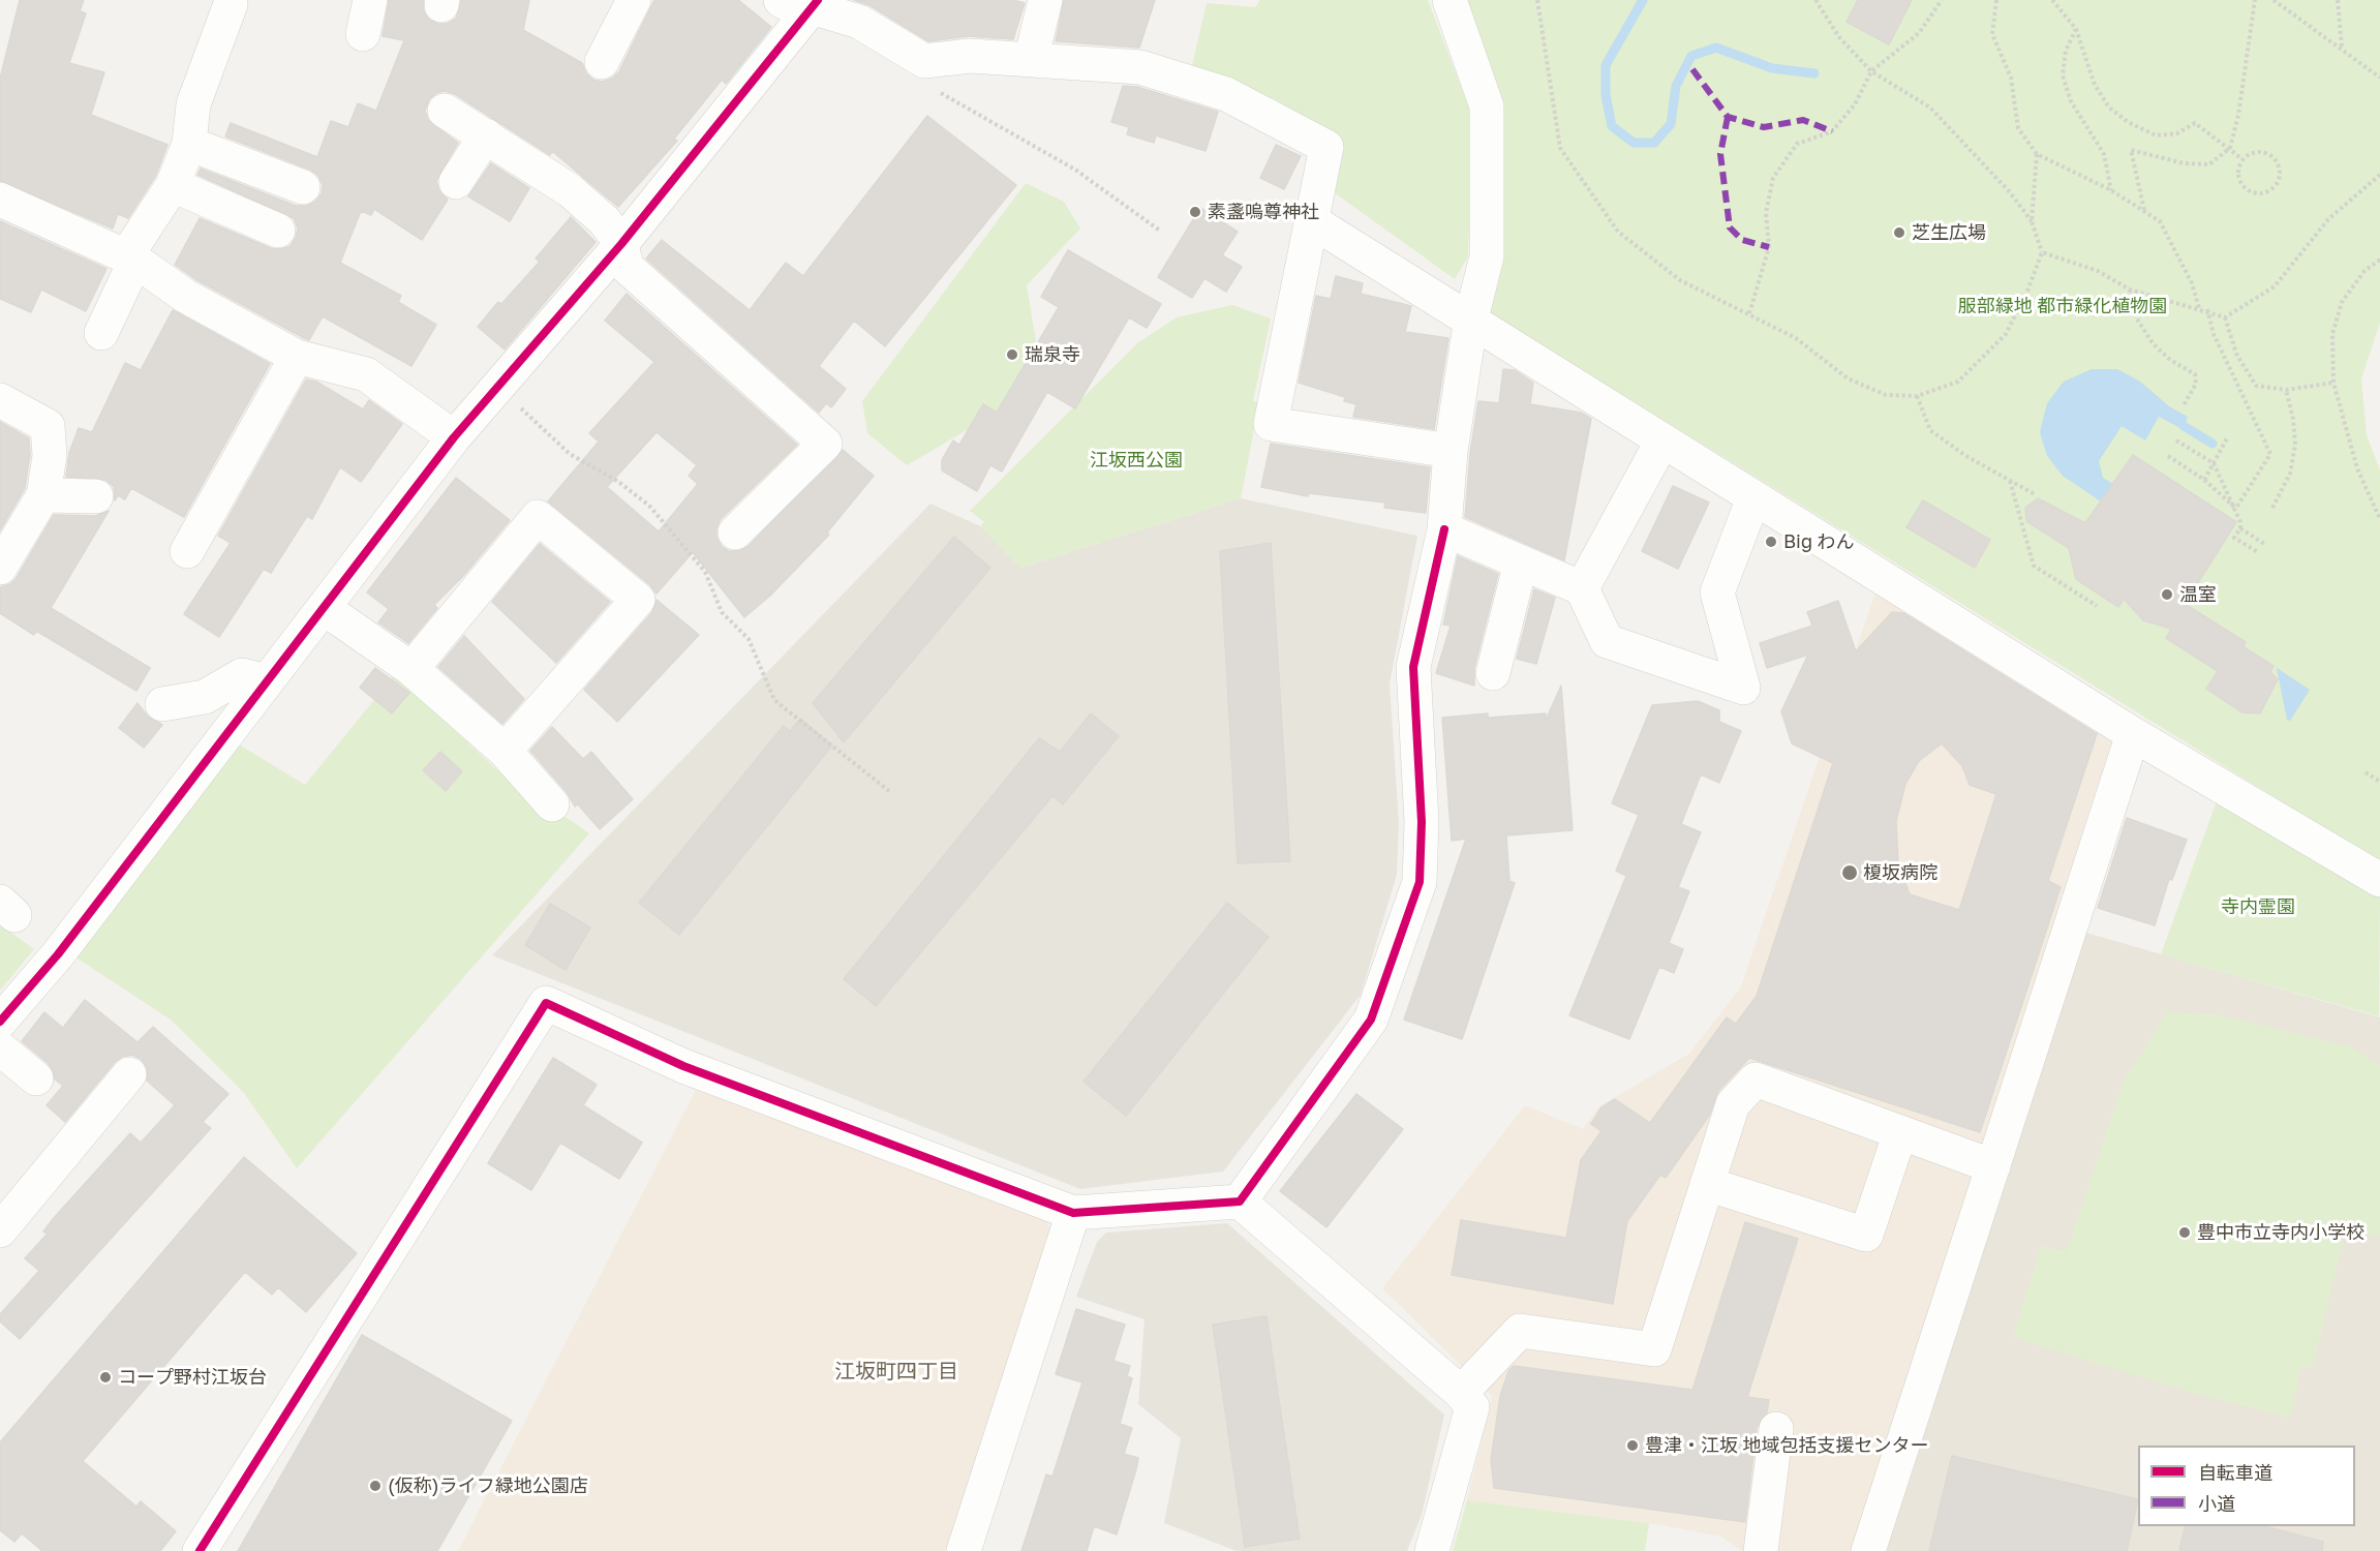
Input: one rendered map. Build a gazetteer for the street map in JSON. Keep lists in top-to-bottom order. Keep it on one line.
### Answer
{"districts":["江坂町四丁目"],"parks":["服部緑地 都市緑化植物園","江坂西公園","寺内霊園"],"places":["素盞嗚尊神社","芝生広場","瑞泉寺","Big わん","温室","榎坂病院","豊中市立寺内小学校","コープ野村江坂台","豊津・江坂 地域包括支援センター","(仮称)ライフ緑地公園店"],"legend":["自転車道","小道"]}
